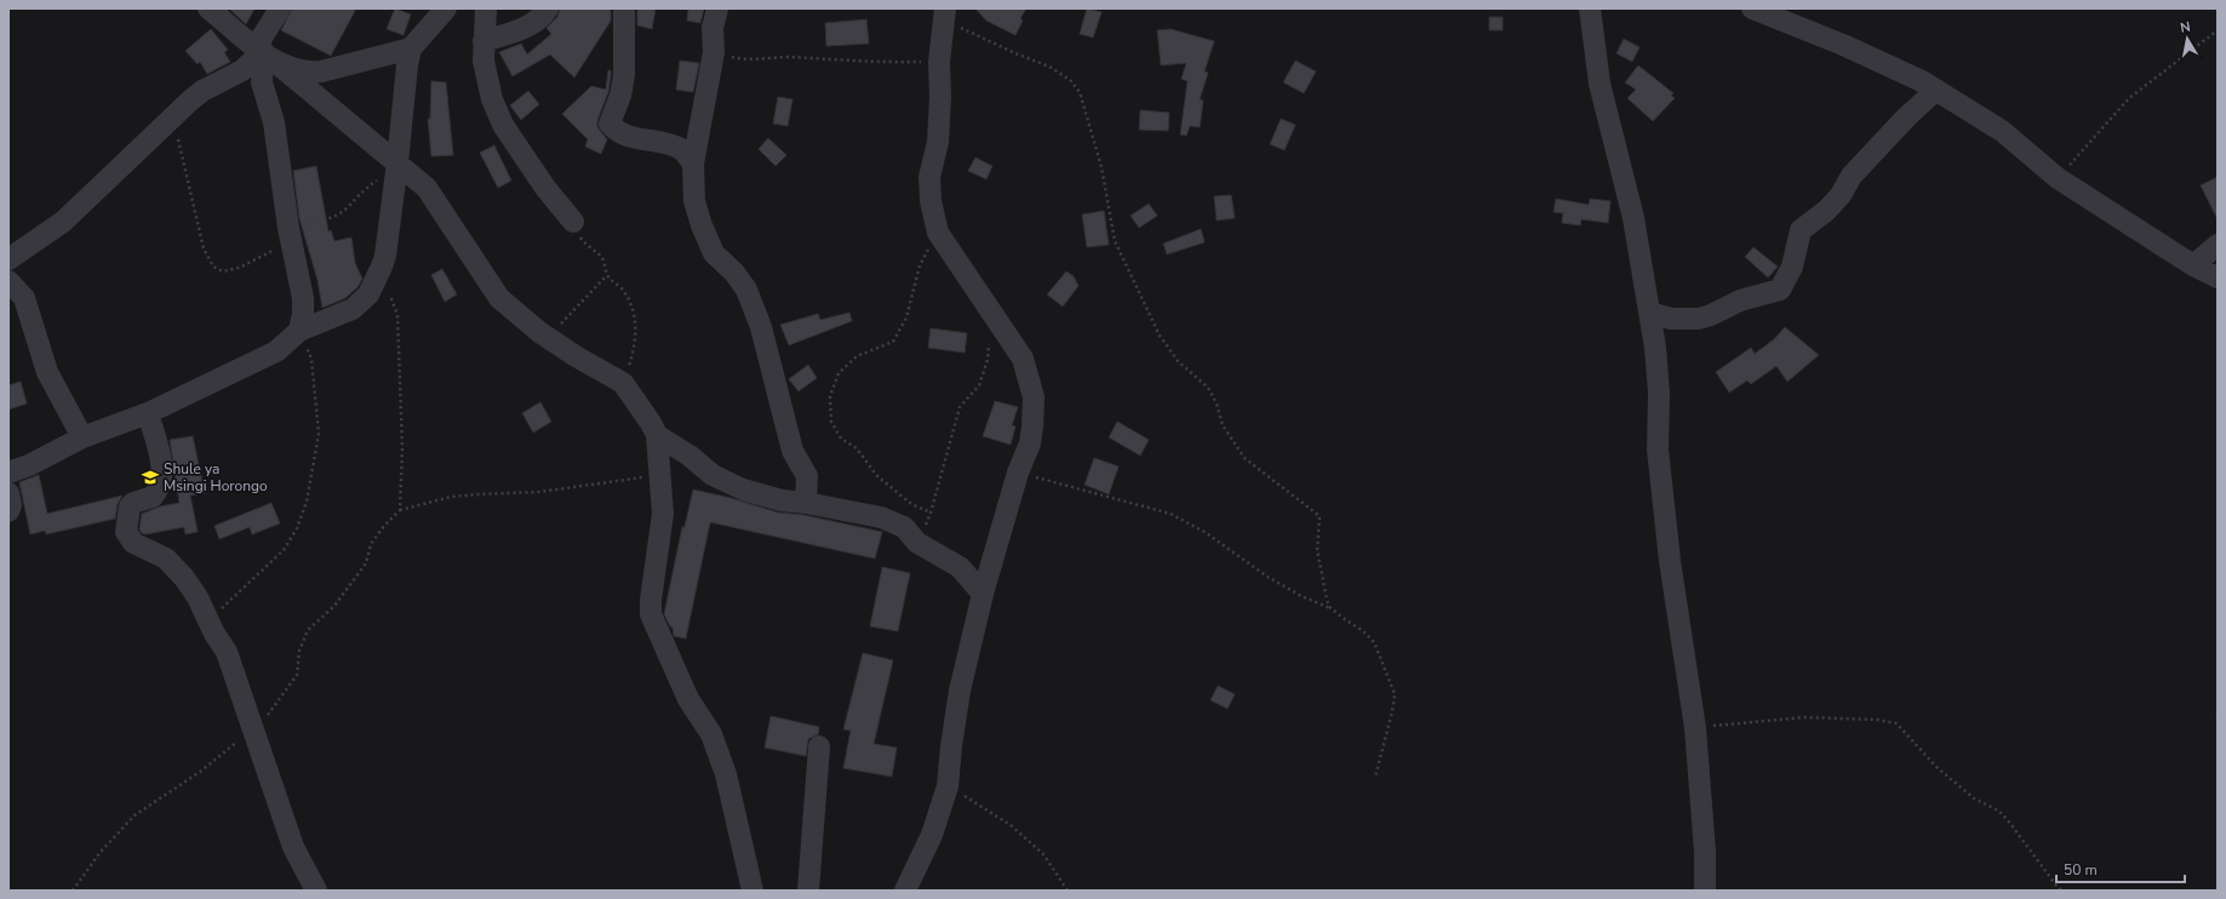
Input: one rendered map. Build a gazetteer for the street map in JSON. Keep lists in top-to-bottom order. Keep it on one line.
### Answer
{"places":{"school or university":["Shule ya Msingi Horongo"]},"scale_bar":"50 m","north":"top"}
